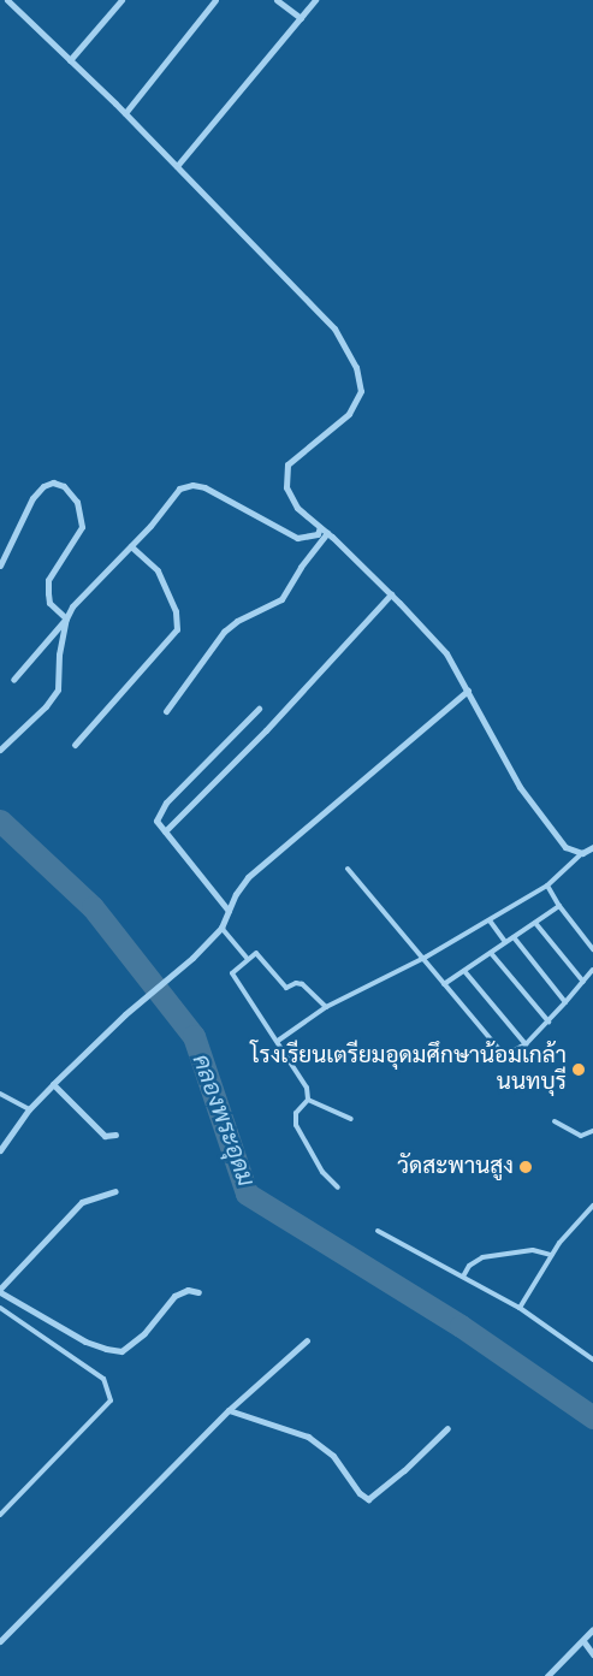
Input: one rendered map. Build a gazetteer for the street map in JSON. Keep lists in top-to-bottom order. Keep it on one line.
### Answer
{"water":["คลองพระอุดม"],"places":["โรงเรียนเตรียมอุดมศึกษาน้อมเกล้า นนทบุรี","วัดสะพานสูง"]}
